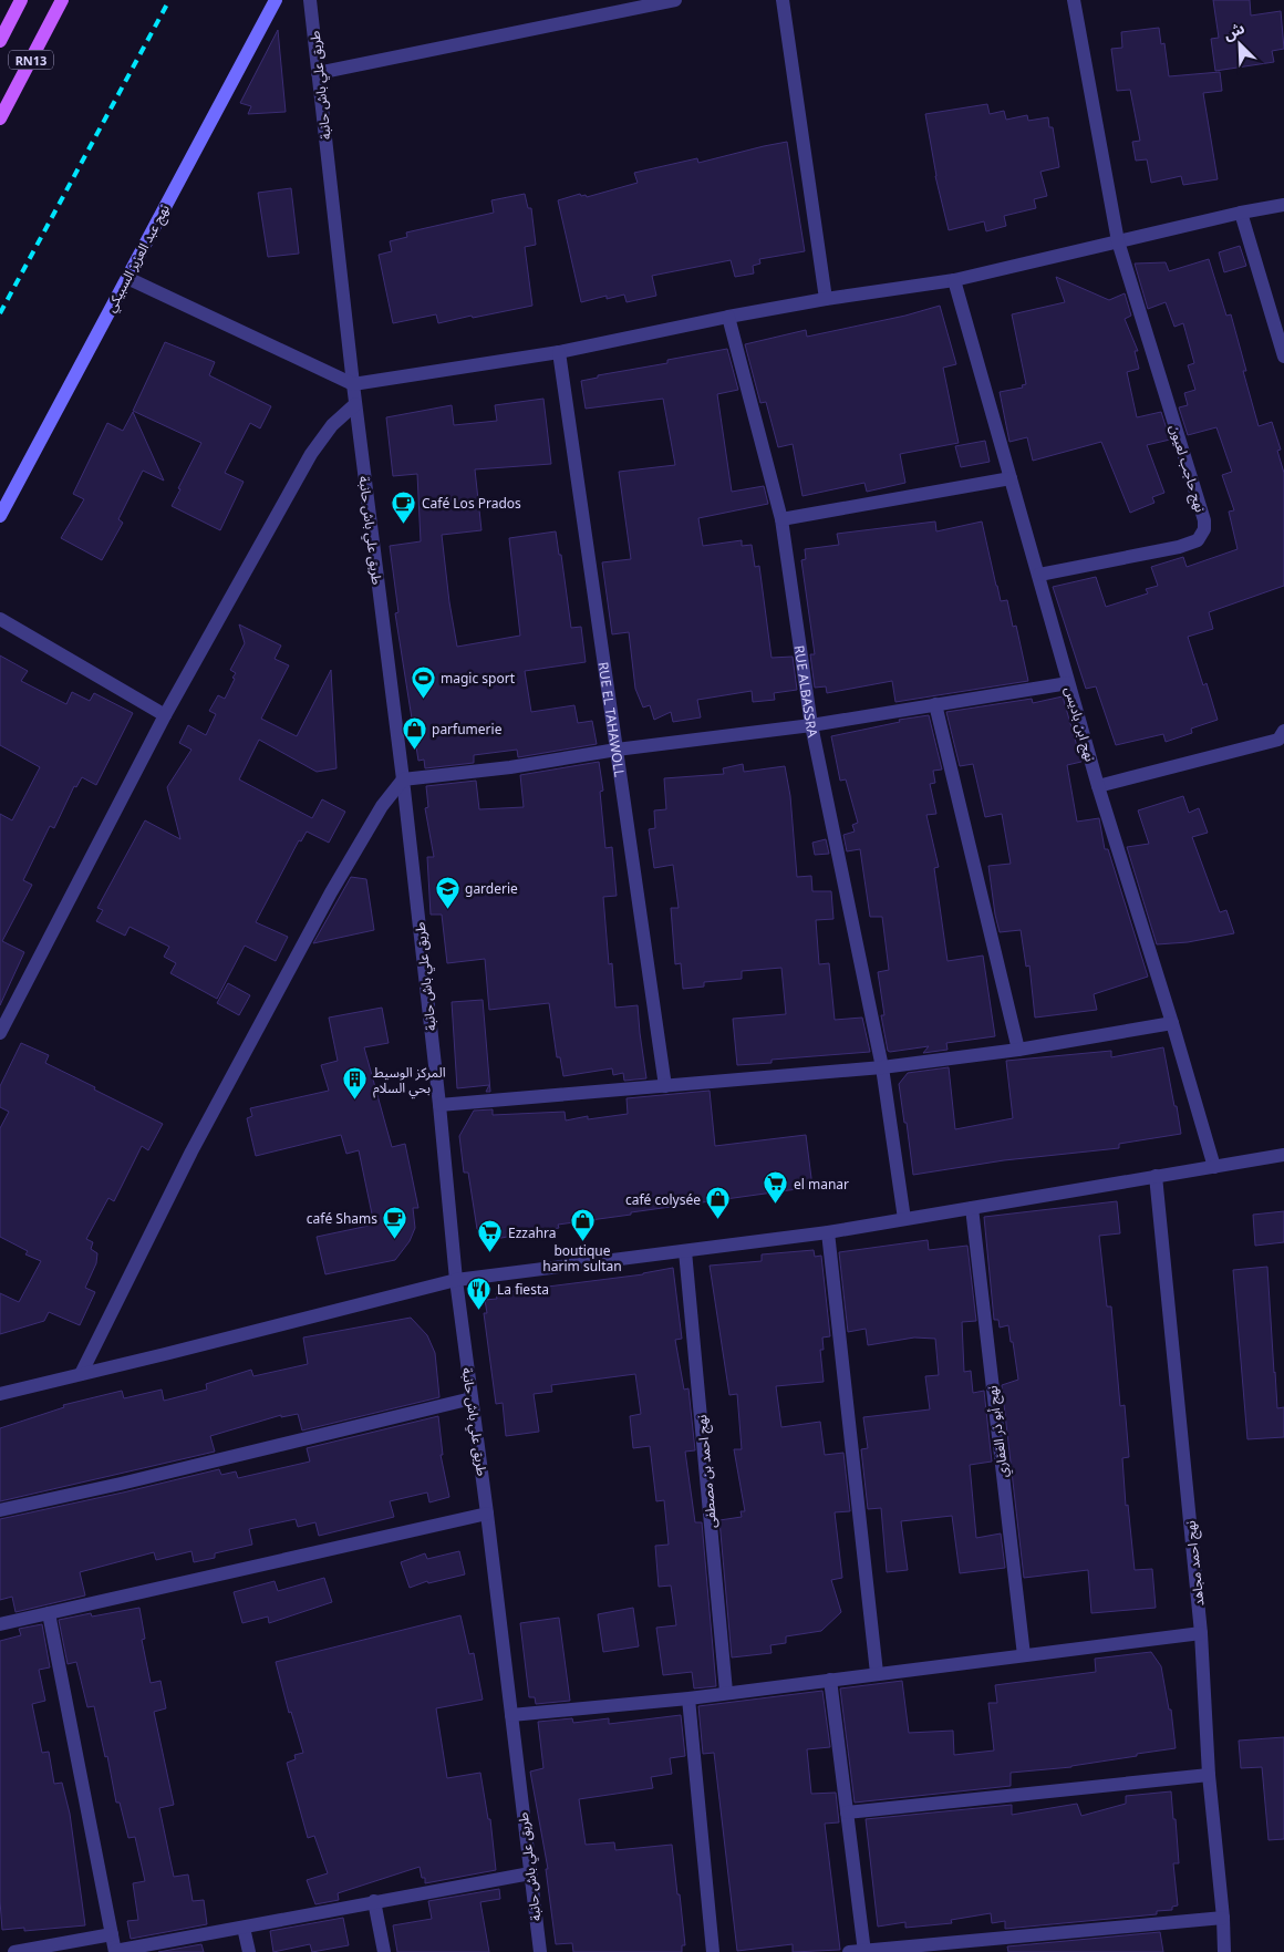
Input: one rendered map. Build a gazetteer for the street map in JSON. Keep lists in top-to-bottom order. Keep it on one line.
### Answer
{"streets":{"main road":["RN13"],"street":["طريق علي باش حانبة","نهج عبد العزيز السبيكي","نهج حاجب لعيون","RUE ALBASSRA","RUE EL TAHAWOLL","نهج ابن باديس","نهج أبو ذر الغفاري","نهج احمد بن مصطفى","نهج احمد مجاهد"]},"crossings":[["نهج حاجب لعيون","نهج ابن باديس"]],"places":{"cafe":["Café Los Prados","café Shams"],"sports":["magic sport"],"shop":["parfumerie","café colysée","boutique harim sultan"],"school or university":["garderie"],"building":["المركز الوسيط بحي السلام"],"supermarket":["el manar","Ezzahra"],"restaurant":["La fiesta"]},"north":"top left"}
